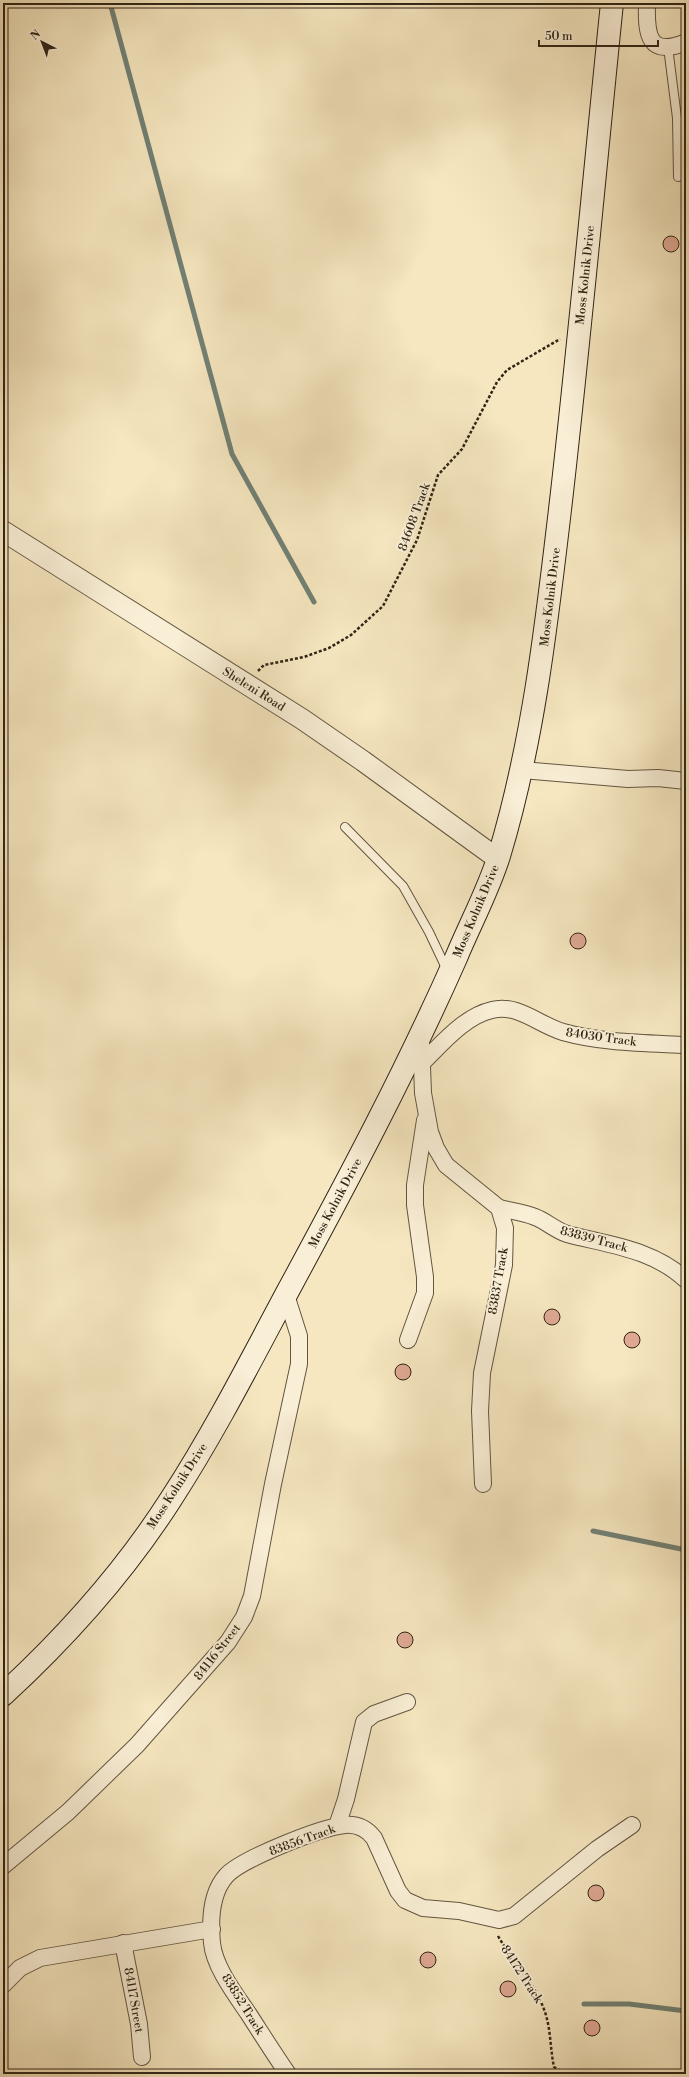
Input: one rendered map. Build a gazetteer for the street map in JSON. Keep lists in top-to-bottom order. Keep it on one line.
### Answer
{"streets":{"main road":["Moss Kolnik Drive"],"street":["Sheleni Road","84030 Track","83839 Track","83837 Track","84116 Street","83856 Track","84117 Street","83852 Track"],"path":["84608 Track","84172 Track"]},"crossings":[["Moss Kolnik Drive","84608 Track"],["Moss Kolnik Drive","Sheleni Road"],["Moss Kolnik Drive","84116 Street"],["84608 Track","Sheleni Road"],["83839 Track","83837 Track"],["83856 Track","84172 Track"],["83856 Track","83852 Track"]],"scale_bar":"50 m","north":"top left"}
